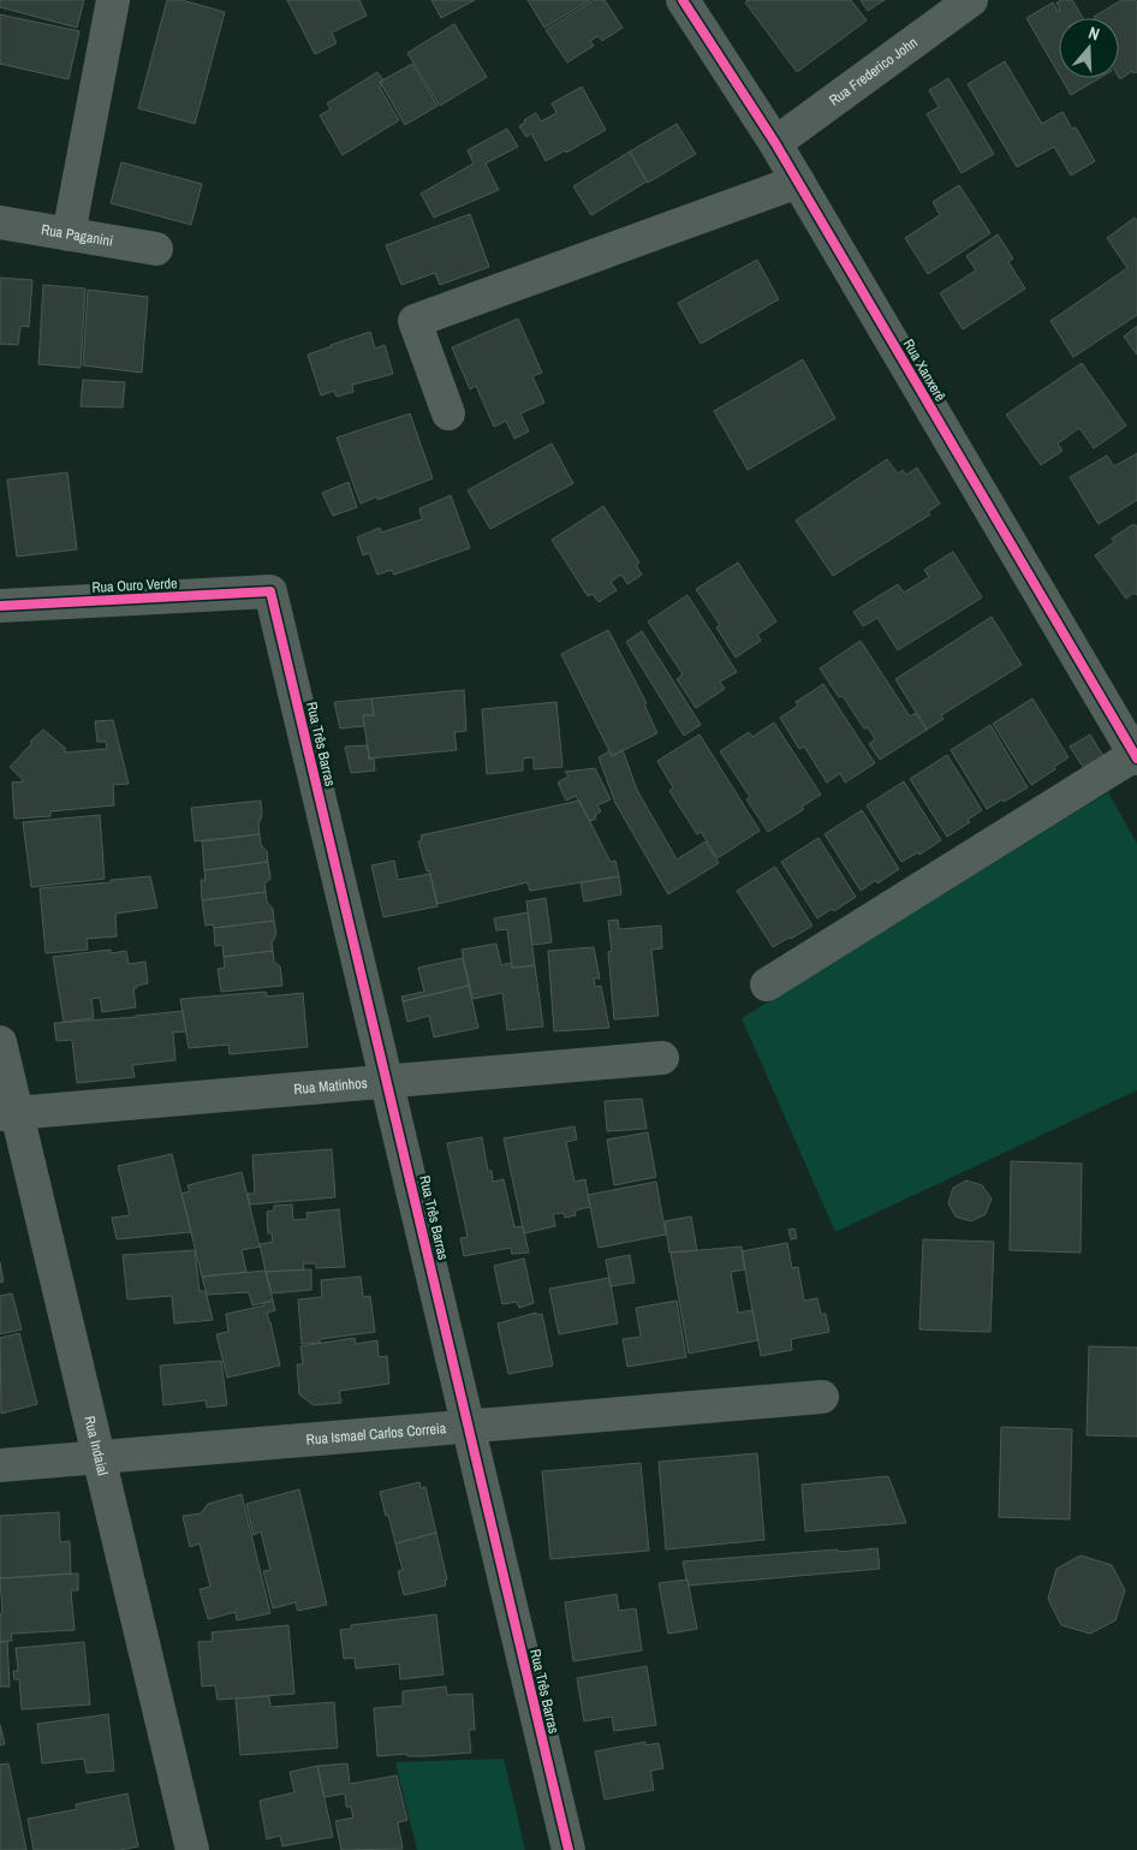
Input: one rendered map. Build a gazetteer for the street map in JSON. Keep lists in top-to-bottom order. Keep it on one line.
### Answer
{"streets":{"street":["Rua Frederico John","Rua Paganini","Rua Xanxerê","Rua Ouro Verde","Rua Três Barras","Rua Matinhos","Rua Ismael Carlos Correia","Rua Indaial"]},"crossings":[["Rua Frederico John","Rua Xanxerê"],["Rua Ouro Verde","Rua Três Barras"],["Rua Três Barras","Rua Matinhos"],["Rua Três Barras","Rua Ismael Carlos Correia"],["Rua Matinhos","Rua Indaial"],["Rua Ismael Carlos Correia","Rua Indaial"]],"north":"top"}
